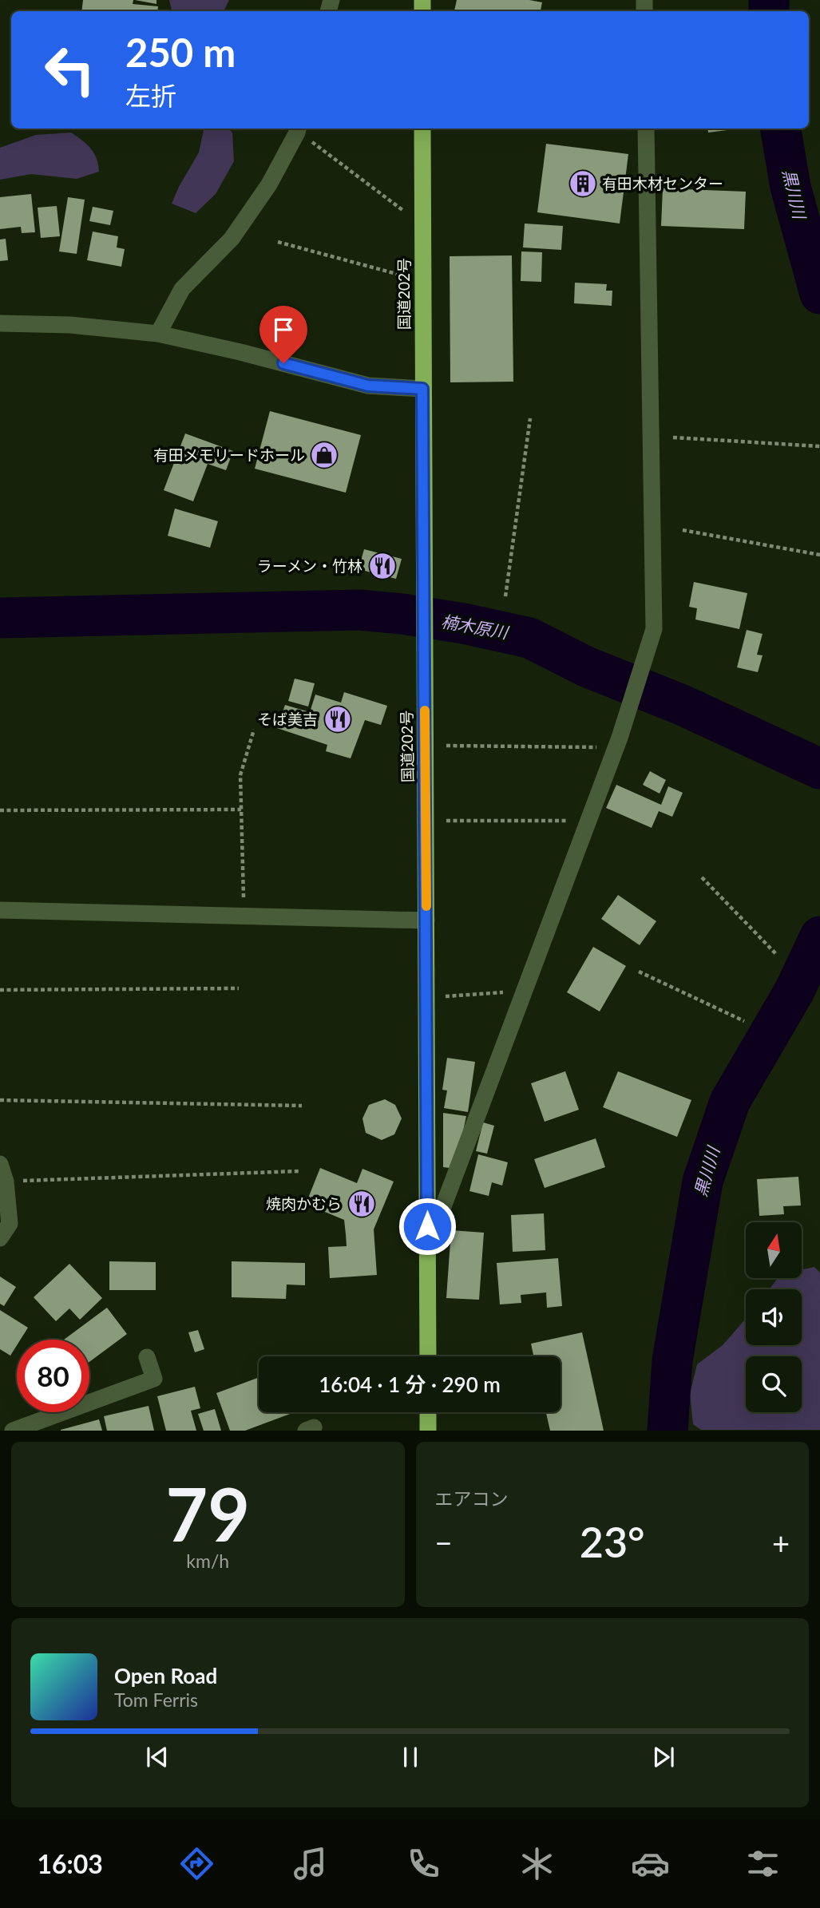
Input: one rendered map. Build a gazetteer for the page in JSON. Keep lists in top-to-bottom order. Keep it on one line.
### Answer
{"streets":{"highway":["国道202号"]},"water":["黒川川","楠木原川"],"places":{"building":["有田木材センター"],"shop":["有田メモリードホール"],"restaurant":["ラーメン・竹林","そば美吉","焼肉かむら"]},"north":"top","page":{"turn":["250 m","左折"],"limit":"80","trip":"16:04 · 1 分 · 290 m","tile":[["79","km/h"],"エアコン"],"heat":["−","23°","+"],"song":["Open Road","Tom Ferris"],"tabs":"16:03"}}
